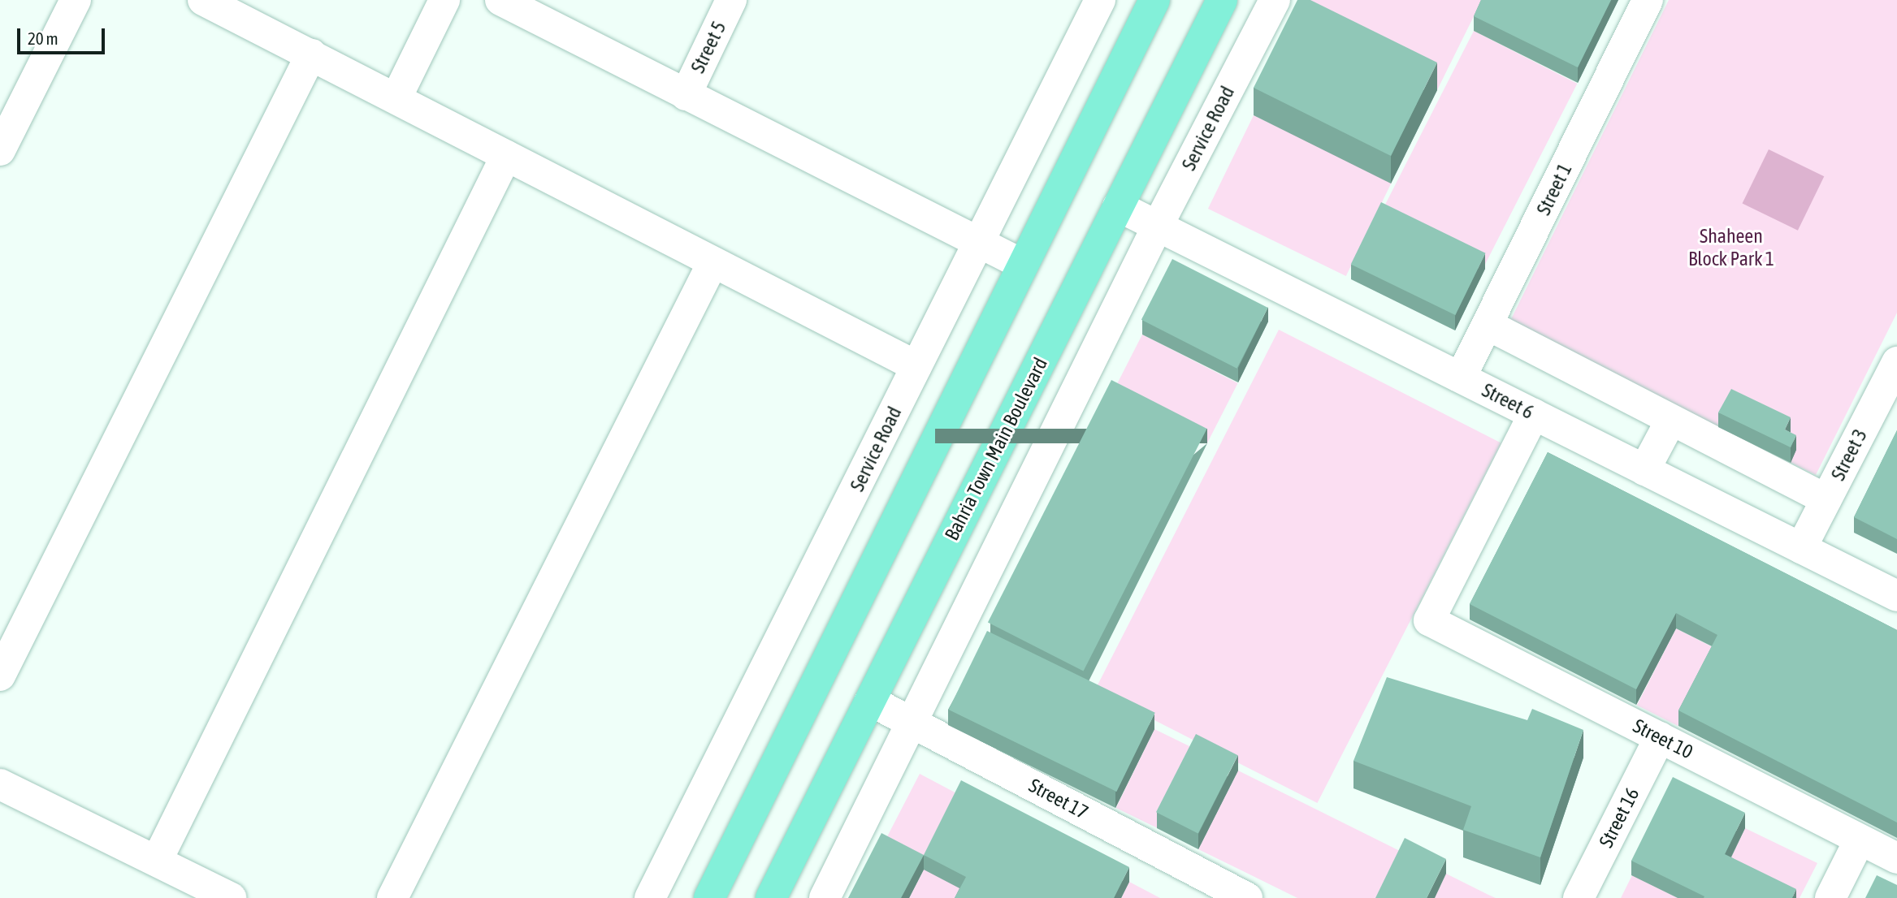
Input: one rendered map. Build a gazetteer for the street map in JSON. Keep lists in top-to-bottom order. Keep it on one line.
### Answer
{"streets":{"main road":["Bahria Town Main Boulevard"],"street":["Street 5","Service Road","Street 1","Street 6","Street 3","Street 10","Street 17","Street 16"]},"crossings":[["Service Road","Street 6"],["Service Road","Street 17"],["Street 1","Street 6"],["Street 6","Bahria Town Main Boulevard"],["Street 6","Street 3"],["Street 6","Street 10"],["Bahria Town Main Boulevard","Street 17"],["Street 10","Street 16"]],"parks":["Shaheen Block Park 1"],"scale_bar":"20 m"}
